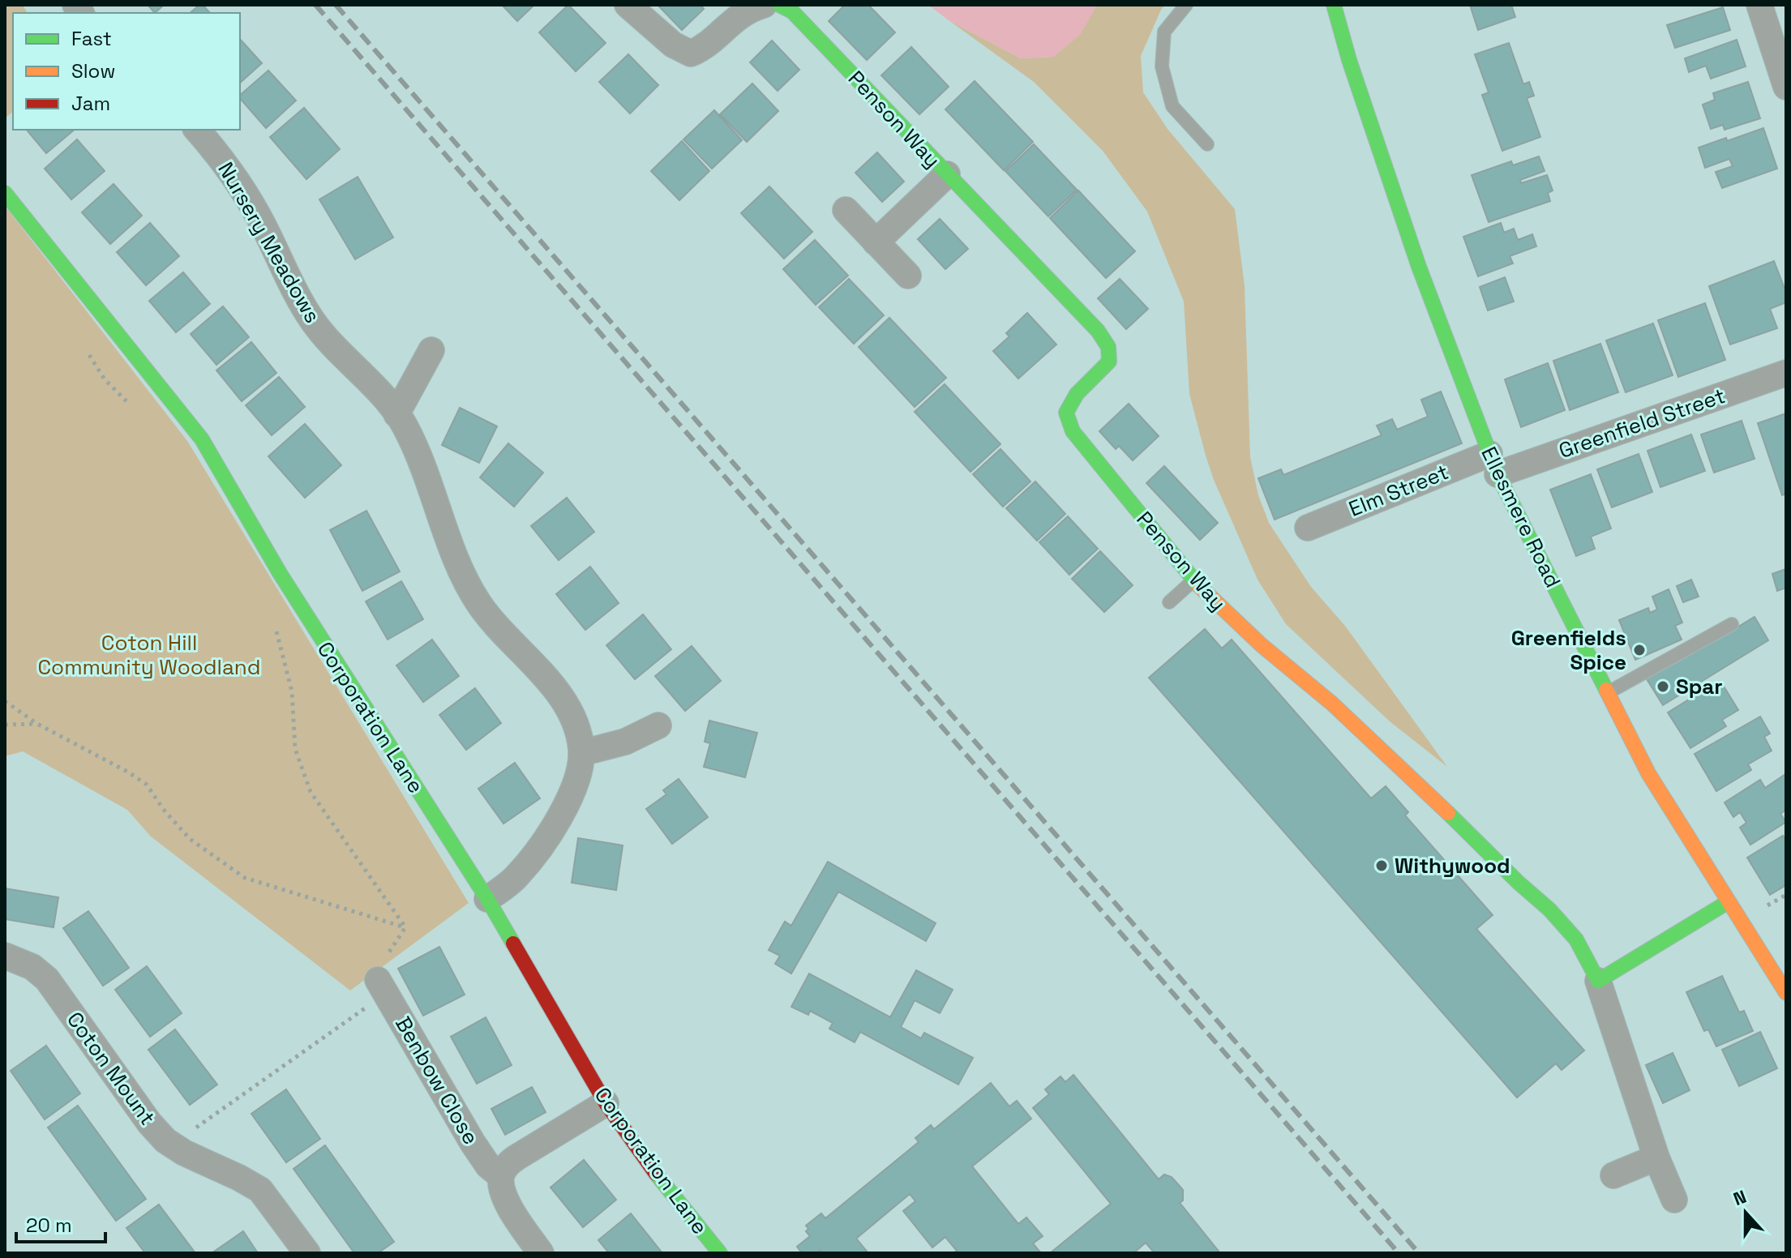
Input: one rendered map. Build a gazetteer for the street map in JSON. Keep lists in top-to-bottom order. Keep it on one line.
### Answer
{"streets":{"street":["Penson Way","Nursery Meadows","Greenfield Street","Elm Street","Ellesmere Road","Corporation Lane","Coton Mount","Benbow Close"]},"crossings":[["Nursery Meadows","Corporation Lane"],["Greenfield Street","Elm Street"],["Greenfield Street","Ellesmere Road"],["Elm Street","Ellesmere Road"]],"parks":["Coton Hill Community Woodland"],"places":["Greenfields Spice","Spar","Withywood"],"legend":["Fast","Slow","Jam"],"scale_bar":"20 m","north":"top"}
